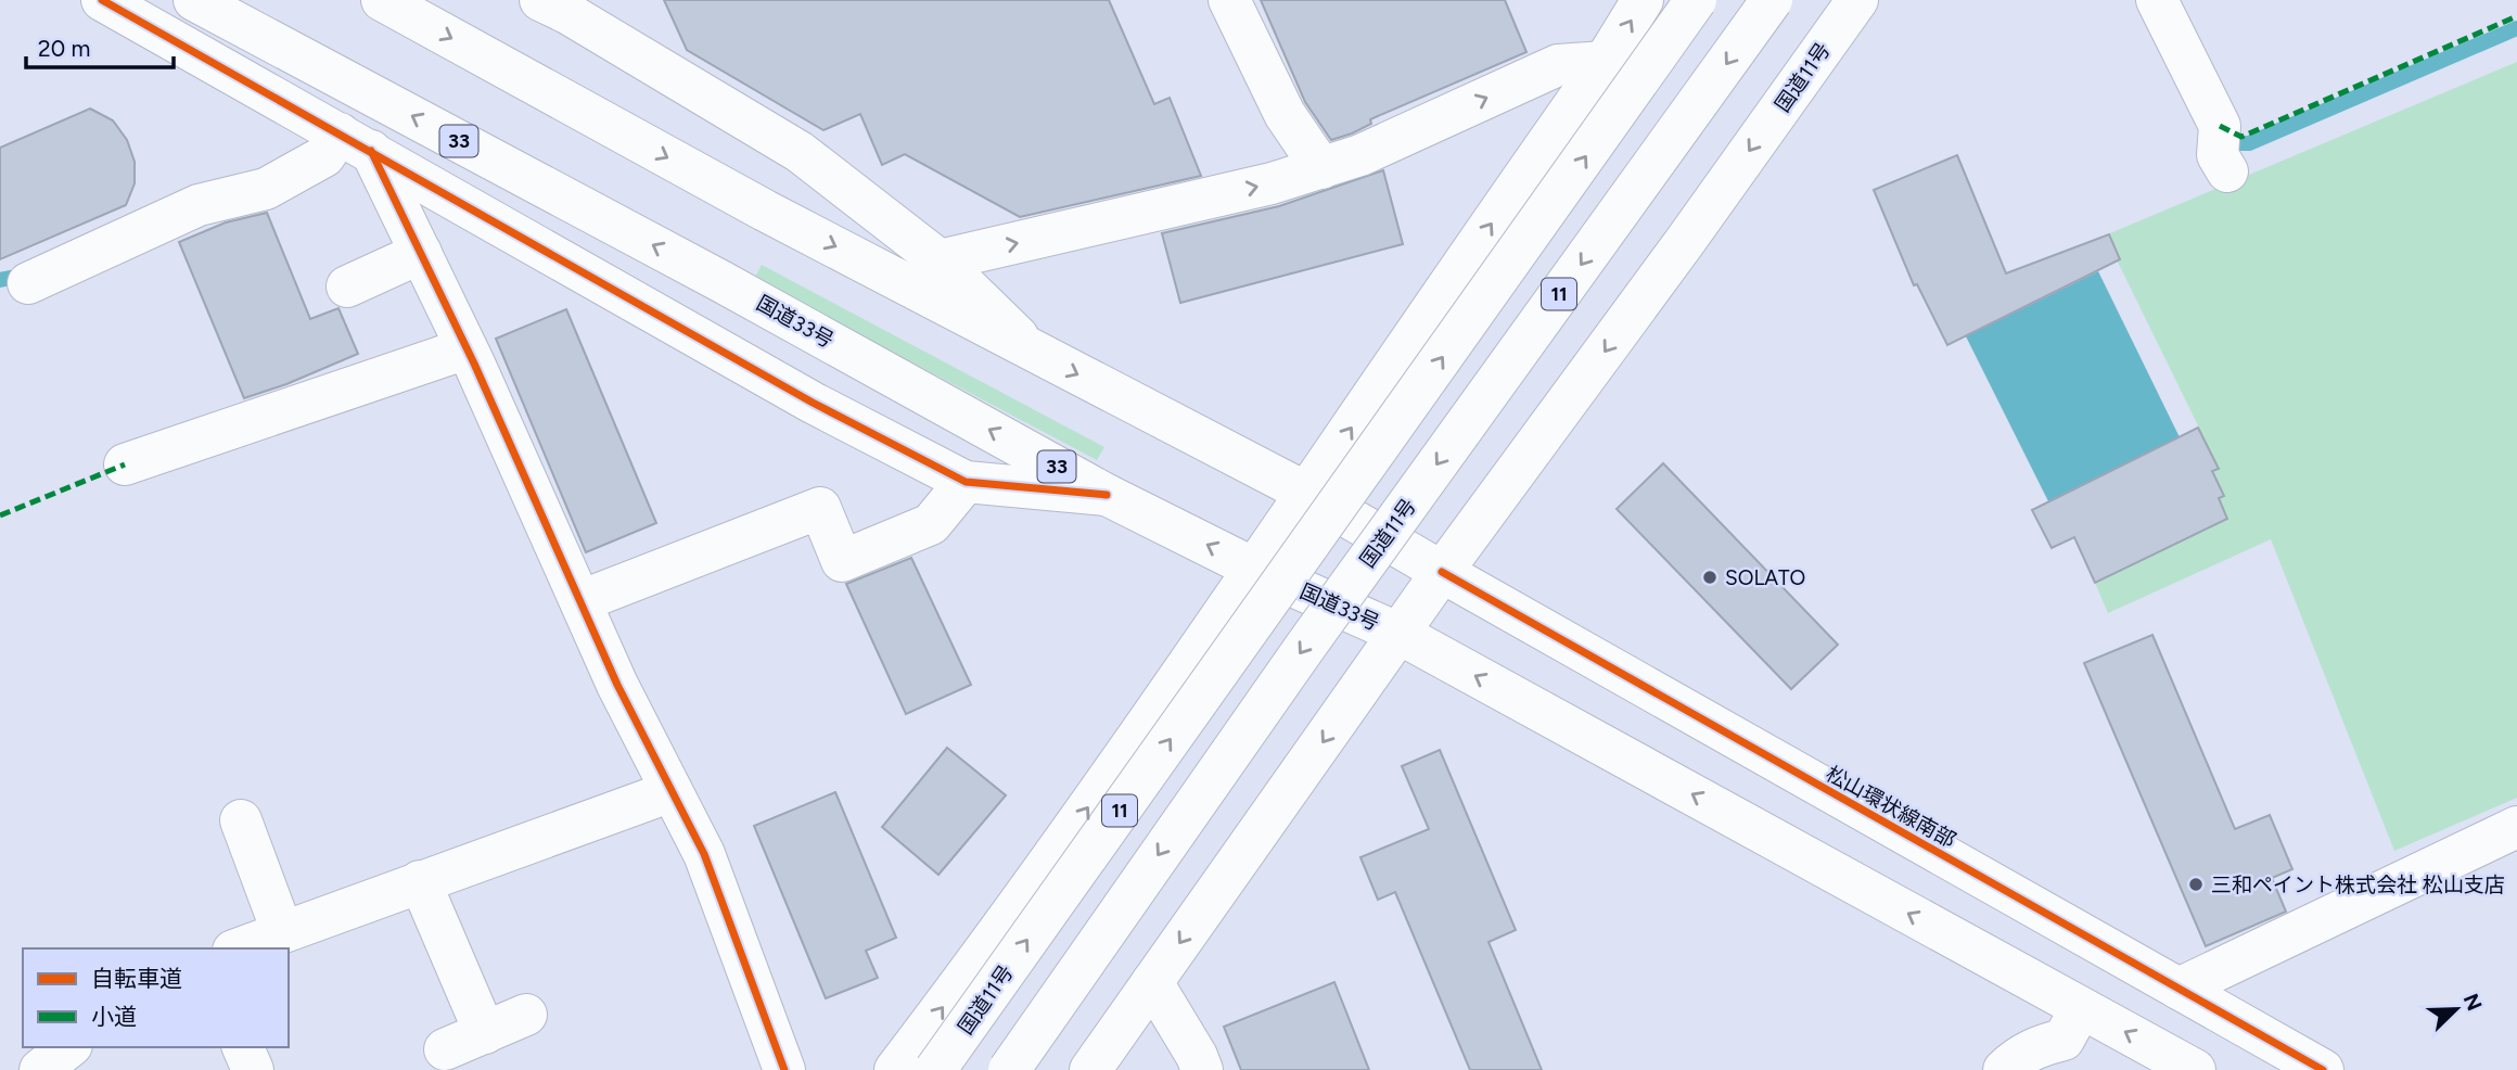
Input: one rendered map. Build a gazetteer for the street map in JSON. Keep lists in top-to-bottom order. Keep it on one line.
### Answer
{"streets":{"main road":["国道11号","33","11","国道33号","松山環状線南部"]},"crossings":[["国道11号","国道33号"],["国道11号","松山環状線南部"],["11","国道33号"]],"places":["SOLATO","三和ペイント株式会社 松山支店"],"legend":["自転車道","小道"],"scale_bar":"20 m","north":"top right"}
